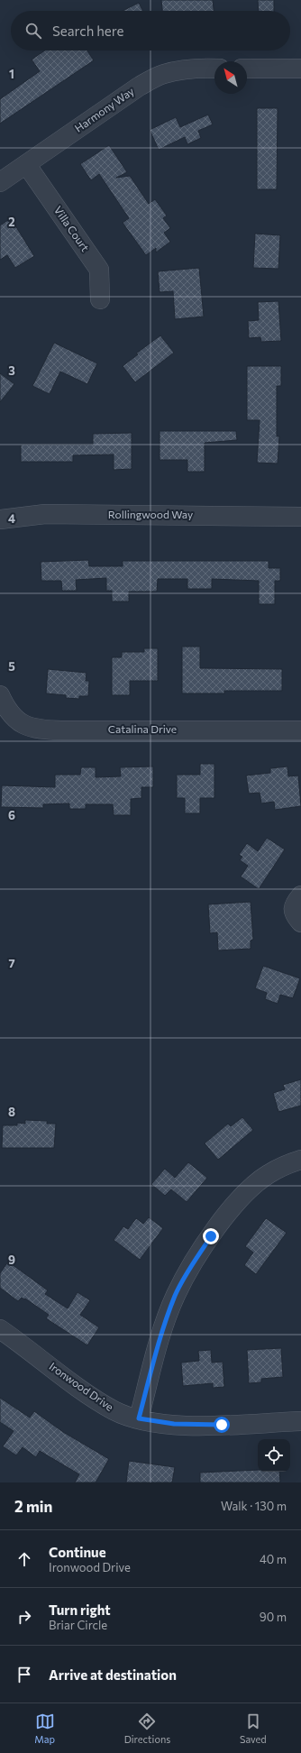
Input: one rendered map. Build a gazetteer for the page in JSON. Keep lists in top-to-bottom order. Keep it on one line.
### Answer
{"streets":{"street":["Harmony Way","Villa Court","Rollingwood Way","Catalina Drive","Ironwood Drive"]},"crossings":[["Harmony Way","Villa Court"]],"north":"top left","page":{"search":"Search here","heading":["2 min","Walk · 130 m"],"list":[["Continue","Ironwood Drive","40 m"],["Turn right","Briar Circle","90 m"],"Arrive at destination"],"nav":["Map","Directions","Saved"]},"grid":{"rows":["1","2","3","4","5","6","7","8","9"]}}
